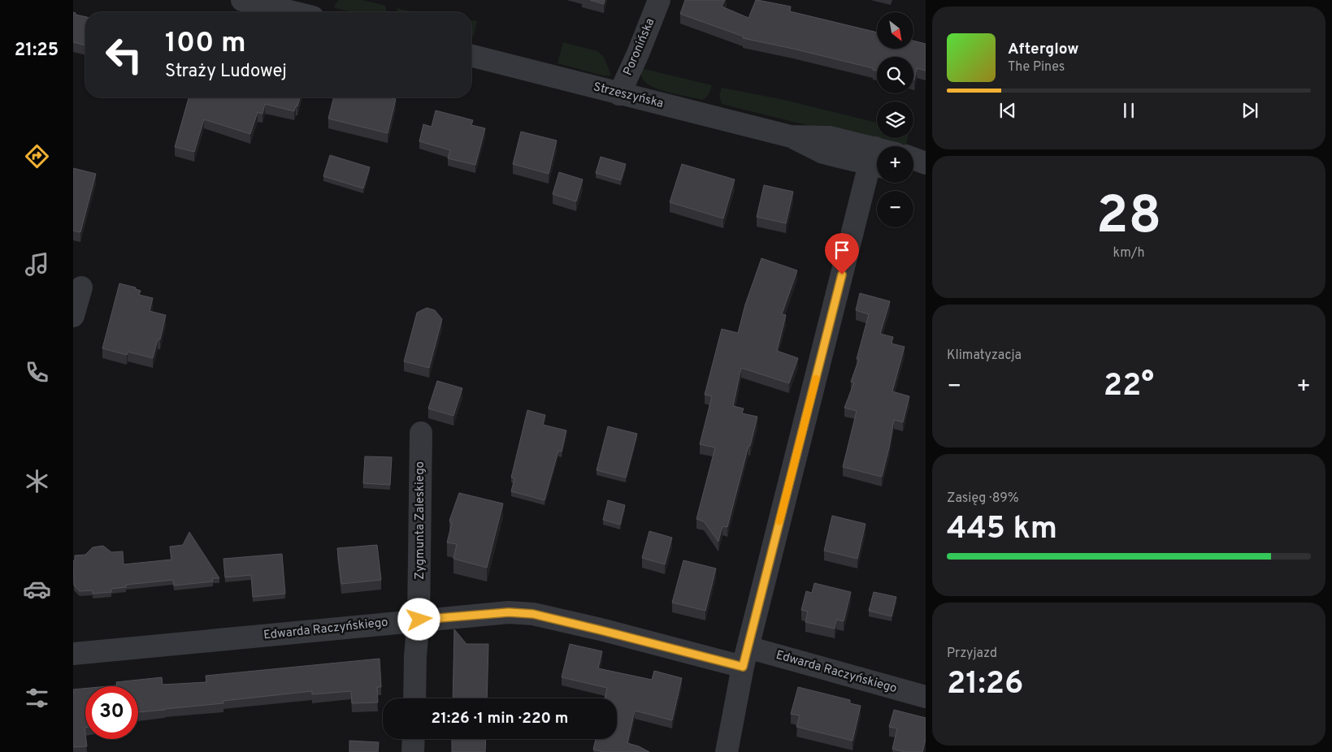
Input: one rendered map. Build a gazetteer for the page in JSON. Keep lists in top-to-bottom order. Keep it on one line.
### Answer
{"streets":{"street":["Poronińska","Strzeszyńska","Zygmunta Zaleskiego","Edwarda Raczyńskiego"]},"crossings":[["Poronińska","Strzeszyńska"],["Zygmunta Zaleskiego","Edwarda Raczyńskiego"]],"north":"bottom right","page":{"tabs":"21:25","map_buttons":["+","−"],"turn":["100 m","Straży Ludowej"],"song":["Afterglow","The Pines"],"tile":[["28","km/h"],"Klimatyzacja",["Zasięg · 89%","445 km"],["Przyjazd","21:26"]],"heat":["−","22°","+"],"limit":"30","trip":"21:26 · 1 min · 220 m"}}
